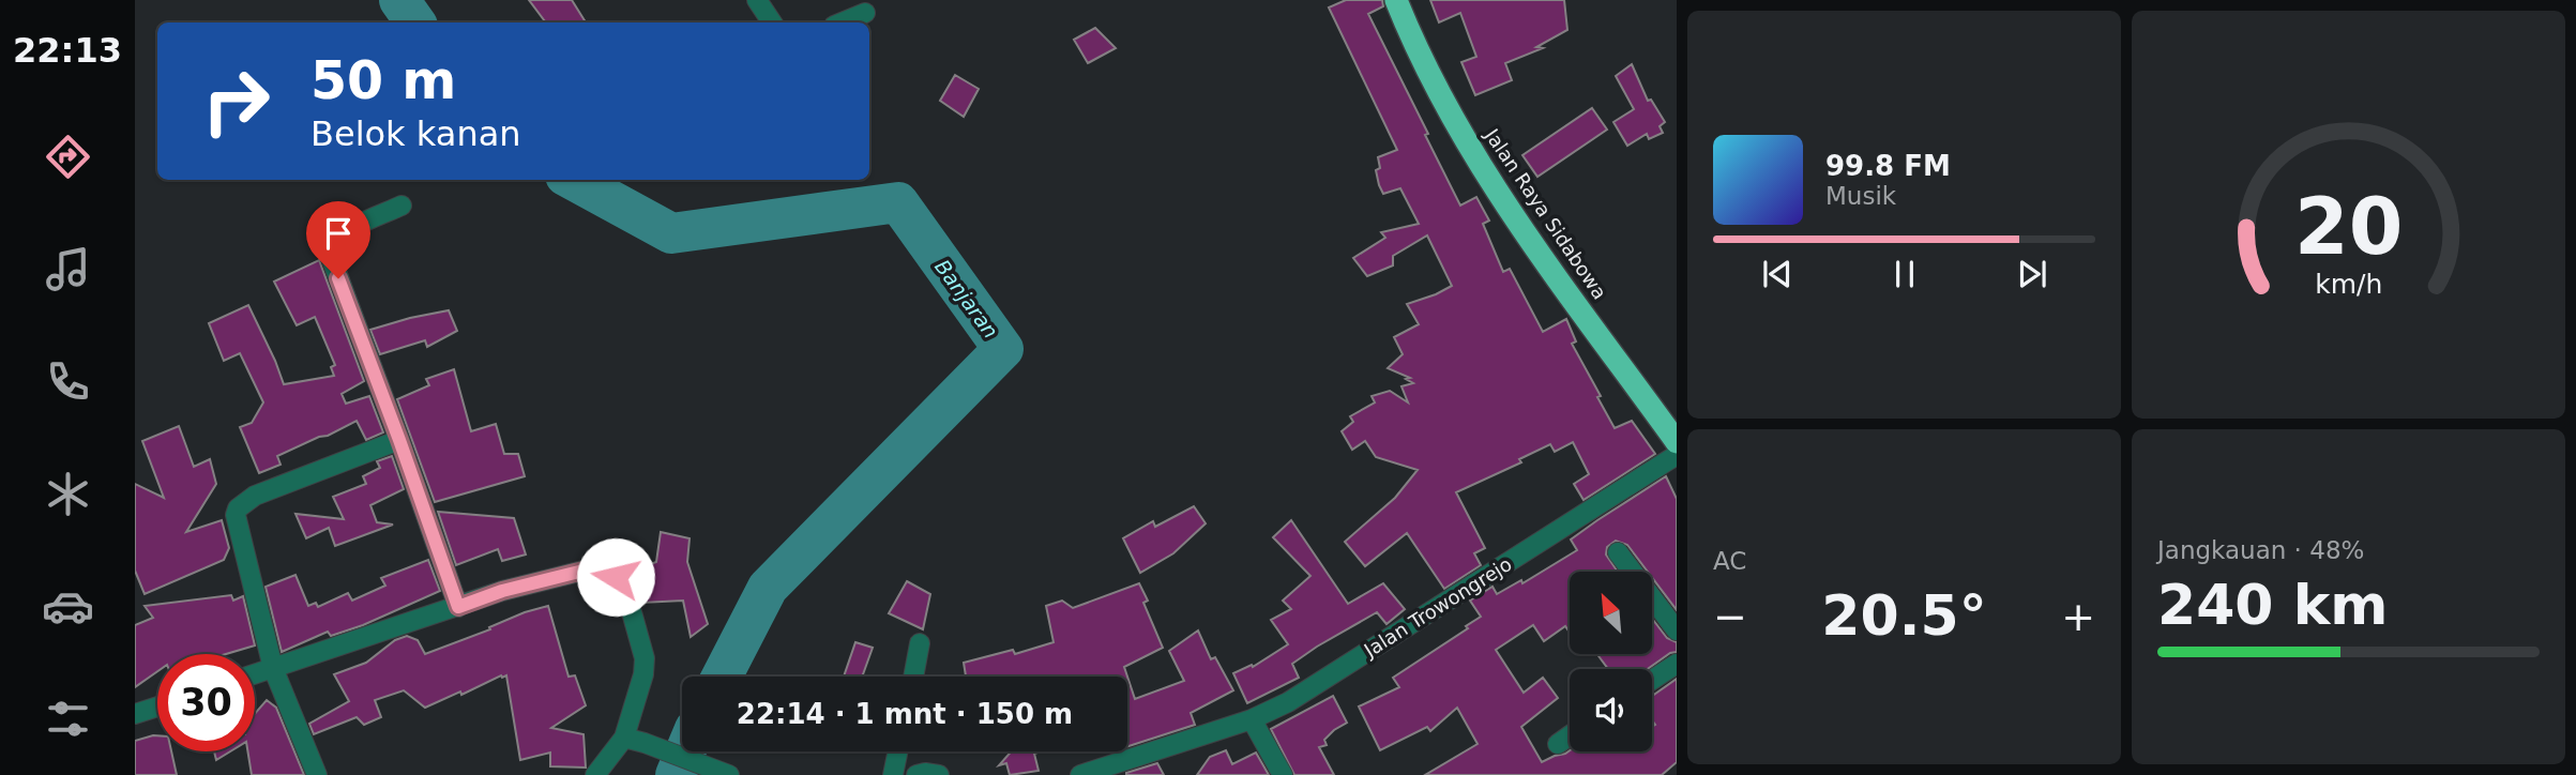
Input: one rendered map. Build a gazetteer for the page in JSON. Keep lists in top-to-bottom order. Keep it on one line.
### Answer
{"streets":{"highway":["Jalan Raya Sidabowa"],"street":["Jalan Trowongrejo"]},"water":["Banjaran"],"north":"top left","page":{"tabs":"22:13","turn":["50 m","Belok kanan"],"song":["99.8 FM","Musik"],"tile":["AC",["Jangkauan · 48%","240 km"]],"heat":["−","20.5°","+"],"limit":"30","trip":"22:14 · 1 mnt · 150 m","gauge":["20","km/h"]}}
